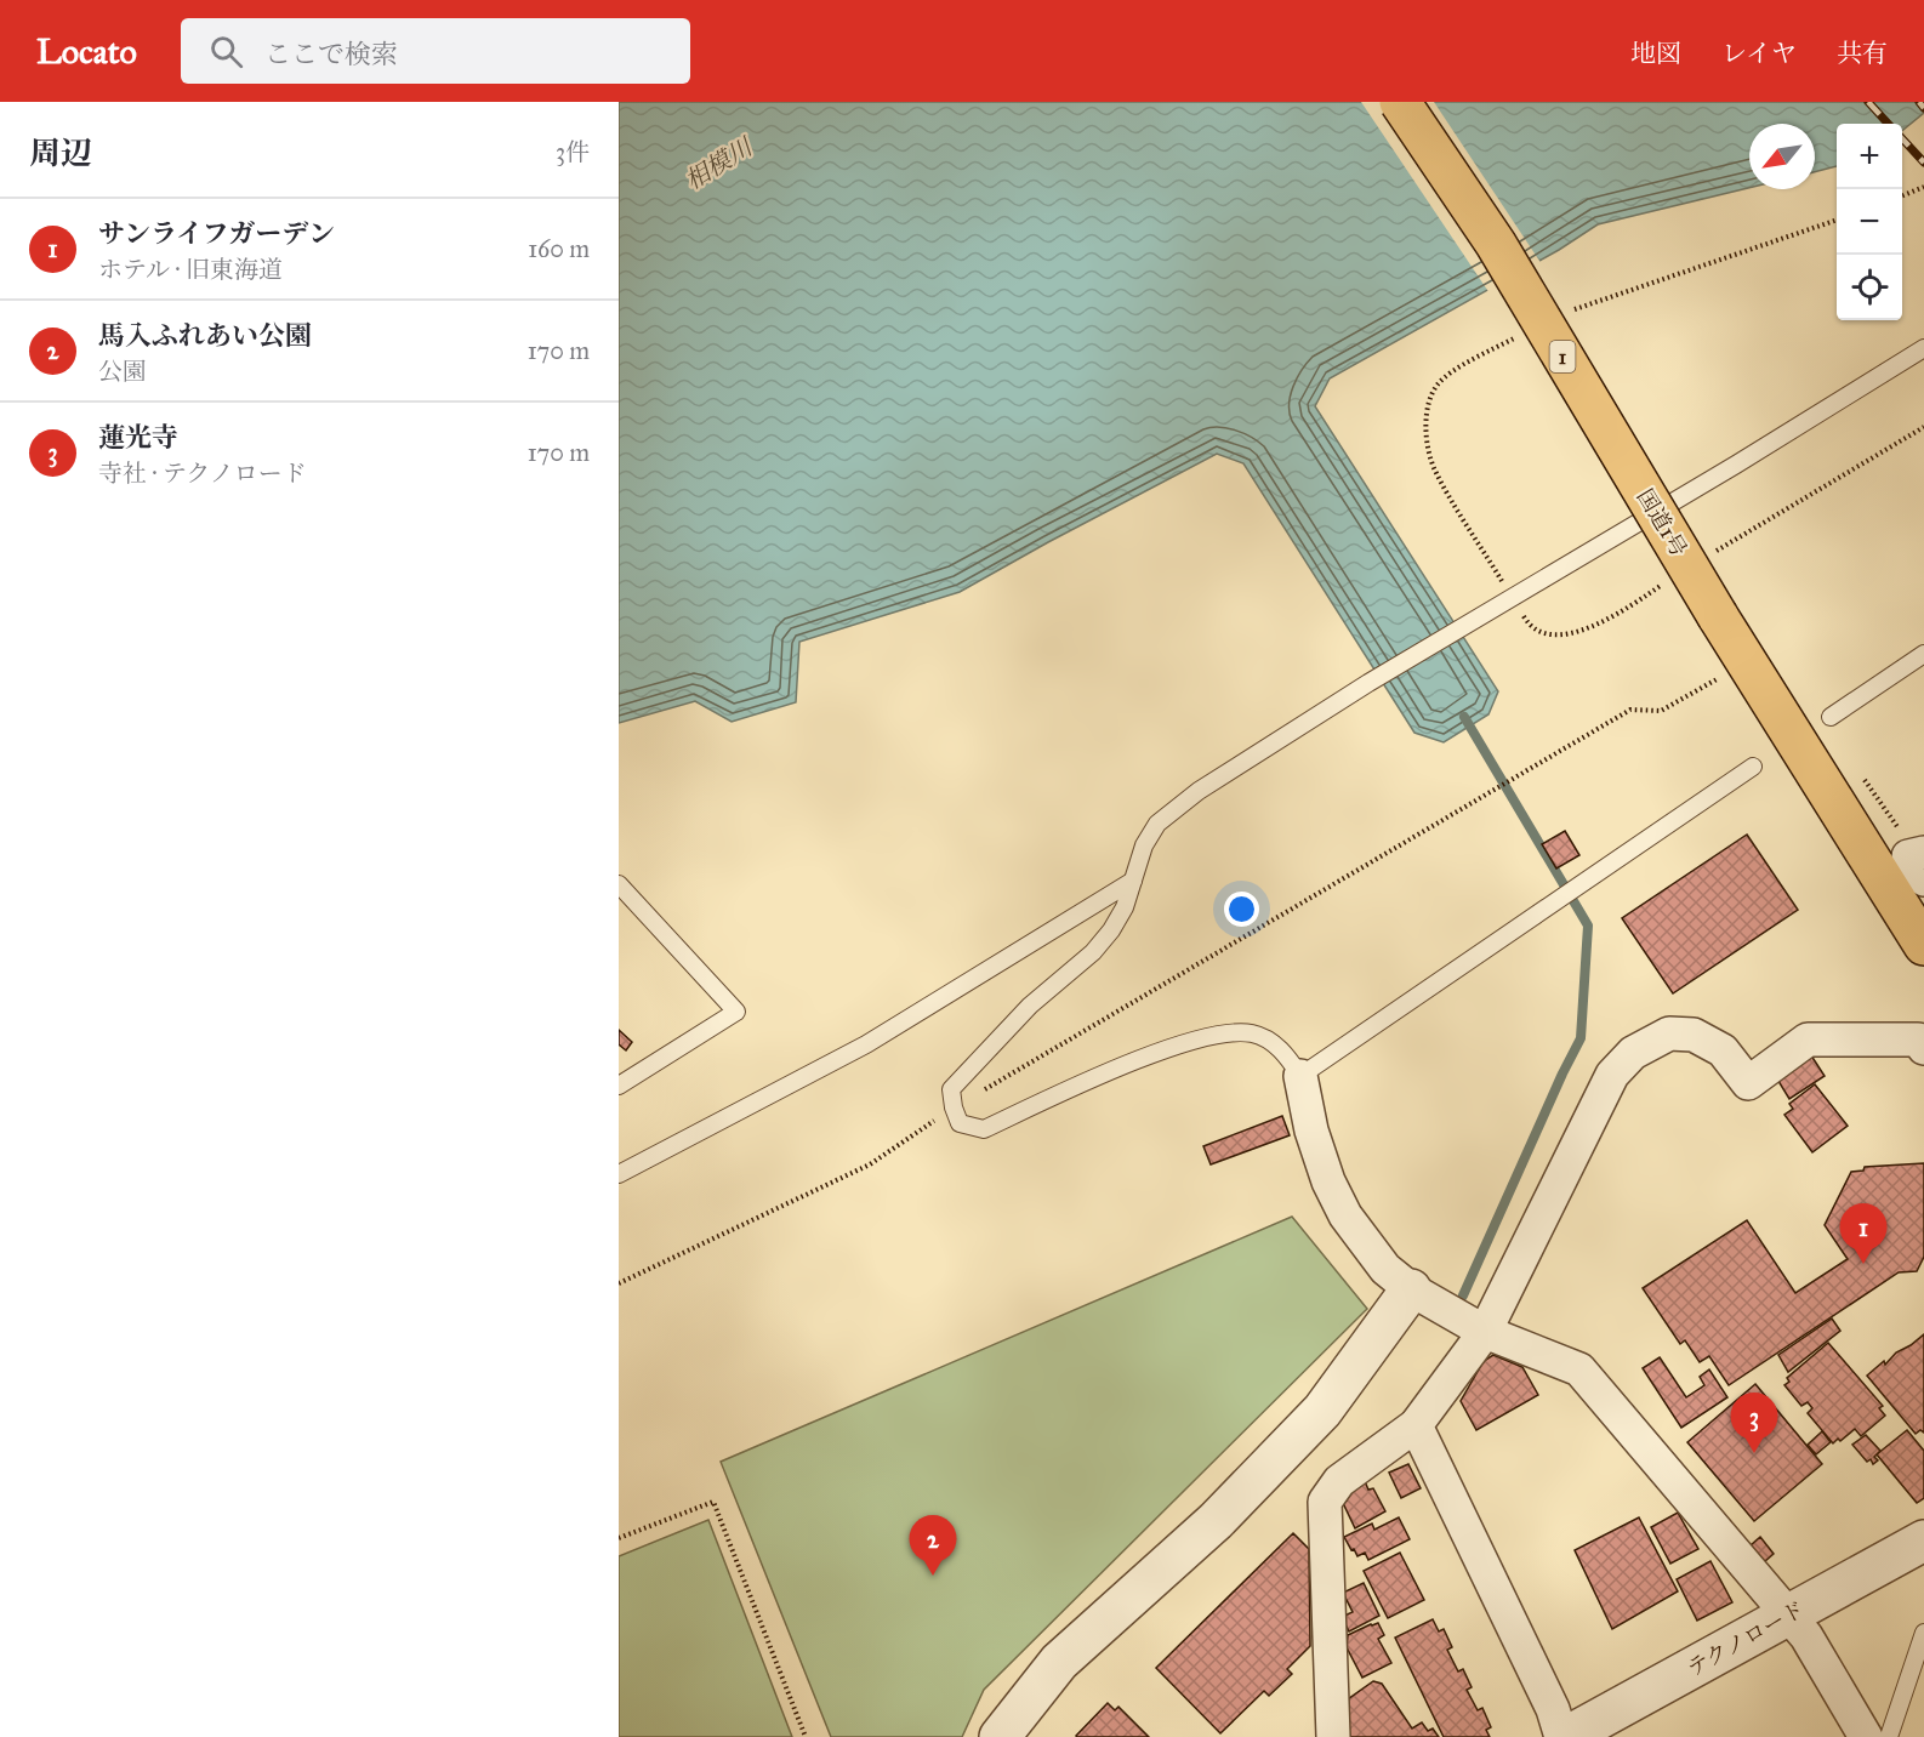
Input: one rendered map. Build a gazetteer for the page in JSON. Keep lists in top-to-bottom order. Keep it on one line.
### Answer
{"streets":{"highway":["1","国道1号"],"street":["テクノロード"]},"water":["相模川"],"north":"bottom left","page":{"header":"Locato","search":"ここで検索","nav":["地図","レイヤ","共有"],"heading":["周辺","3件"],"map_buttons":["+","−"],"list":[{"mark":"1","name":"サンライフガーデン","note":"ホテル · 旧東海道","value":"160 m"},{"mark":"2","name":"馬入ふれあい公園","note":"公園","value":"170 m"},{"mark":"3","name":"蓮光寺","note":"寺社 · テクノロード","value":"170 m"}],"pins":["1","3","2"]}}
